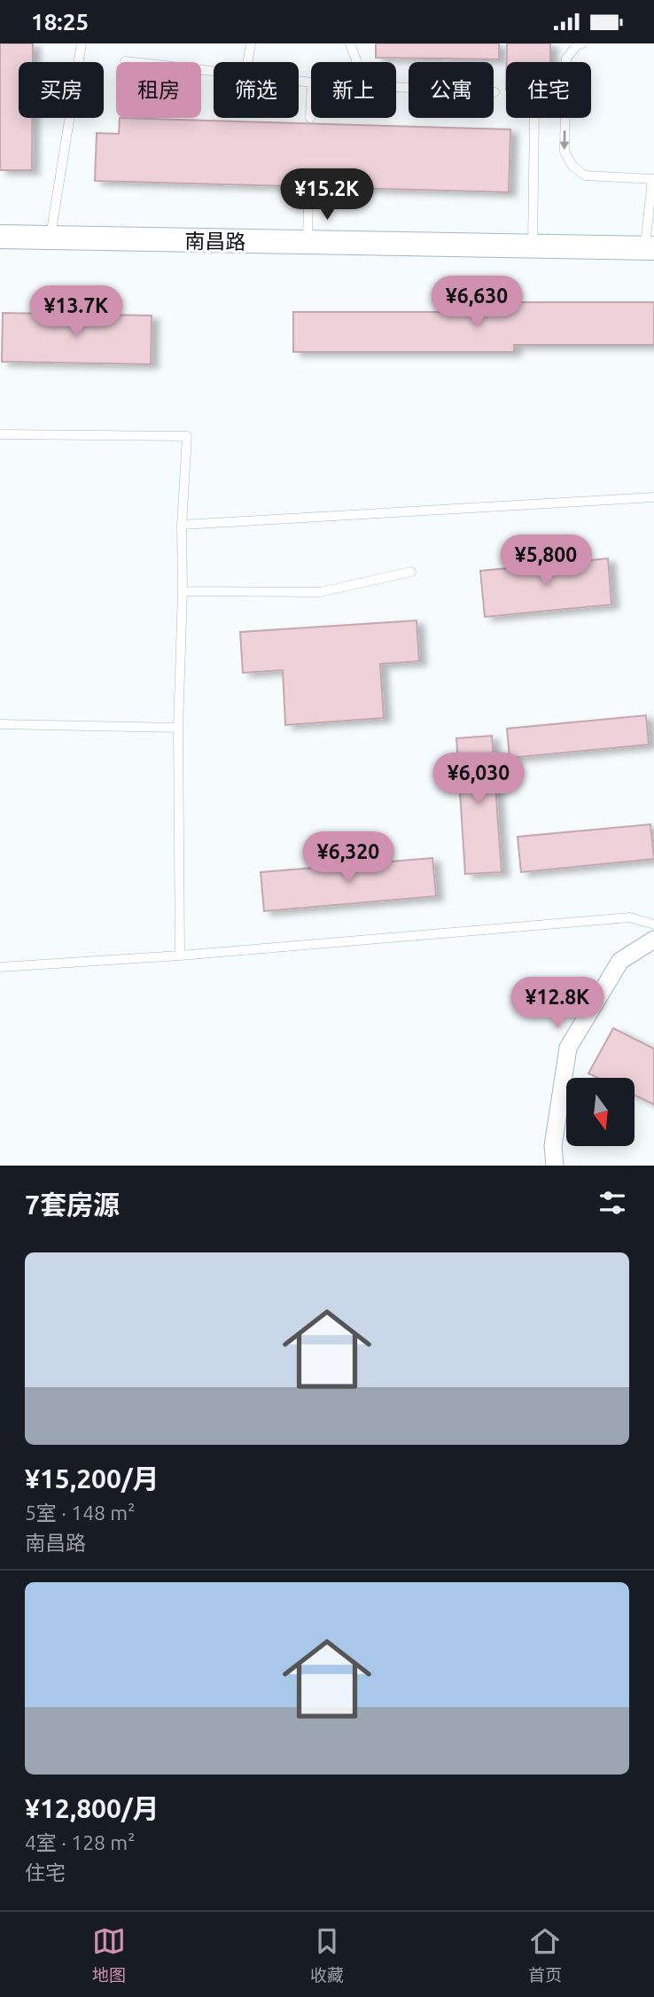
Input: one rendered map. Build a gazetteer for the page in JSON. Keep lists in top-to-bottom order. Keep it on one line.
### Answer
{"streets":{"main road":["南昌路"]},"north":"bottom","page":{"status":"18:25","chip":["买房","租房","筛选","新上","公寓","住宅"],"price":["¥15.2K","¥6,630","¥13.7K","¥5,800","¥6,030","¥6,320","¥12.8K"],"heading":"7套房源","list":[{"name":"¥15,200/月","note":"5室 · 148 m² · 南昌路"},{"name":"¥12,800/月","note":"4室 · 128 m² · 住宅"}],"tabs":["地图","收藏","首页"]}}
